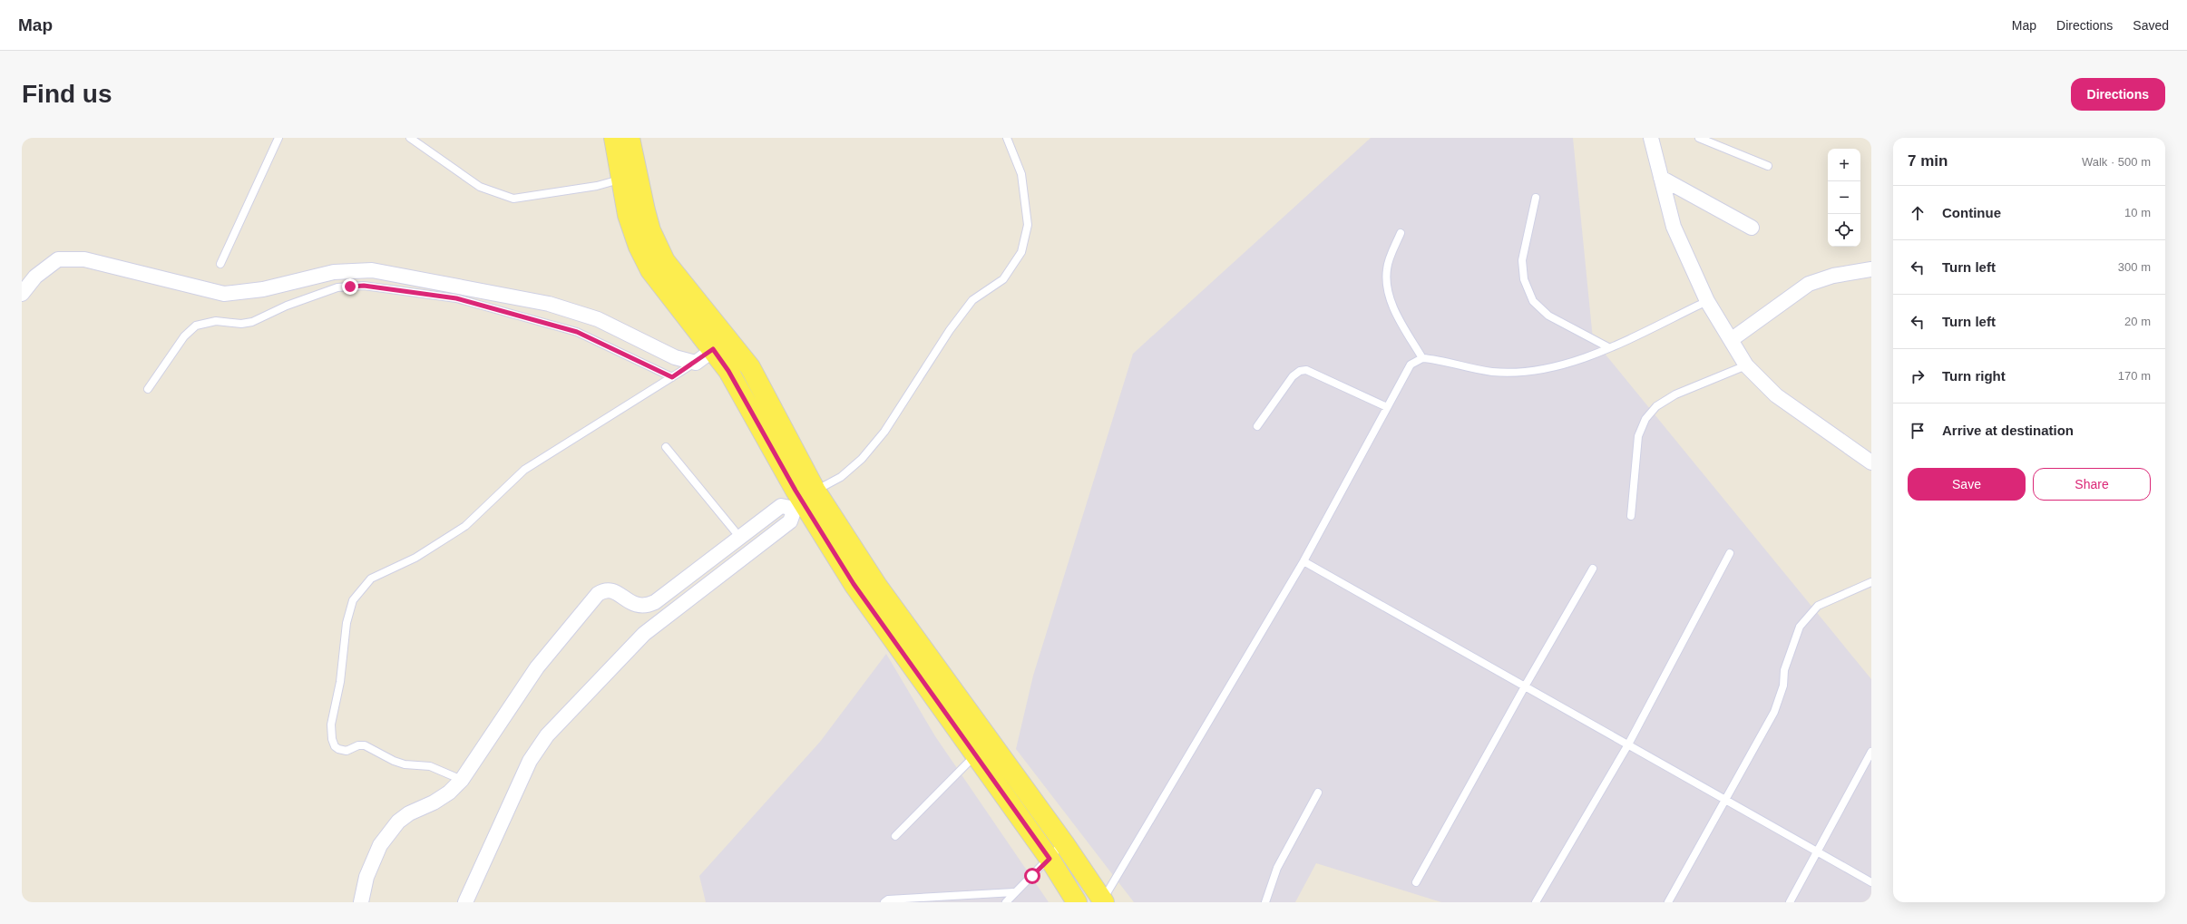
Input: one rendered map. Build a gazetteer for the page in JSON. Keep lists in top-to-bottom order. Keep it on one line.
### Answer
{"page":{"header":"Map","nav":["Map","Directions","Saved"],"buttons":["Directions",["Save","Share"]],"title":"Find us","heading":["7 min","Walk · 500 m"],"map_buttons":["+","−"],"list":[["Continue","10 m"],["Turn left","300 m"],["Turn left","20 m"],["Turn right","170 m"],"Arrive at destination"]}}
